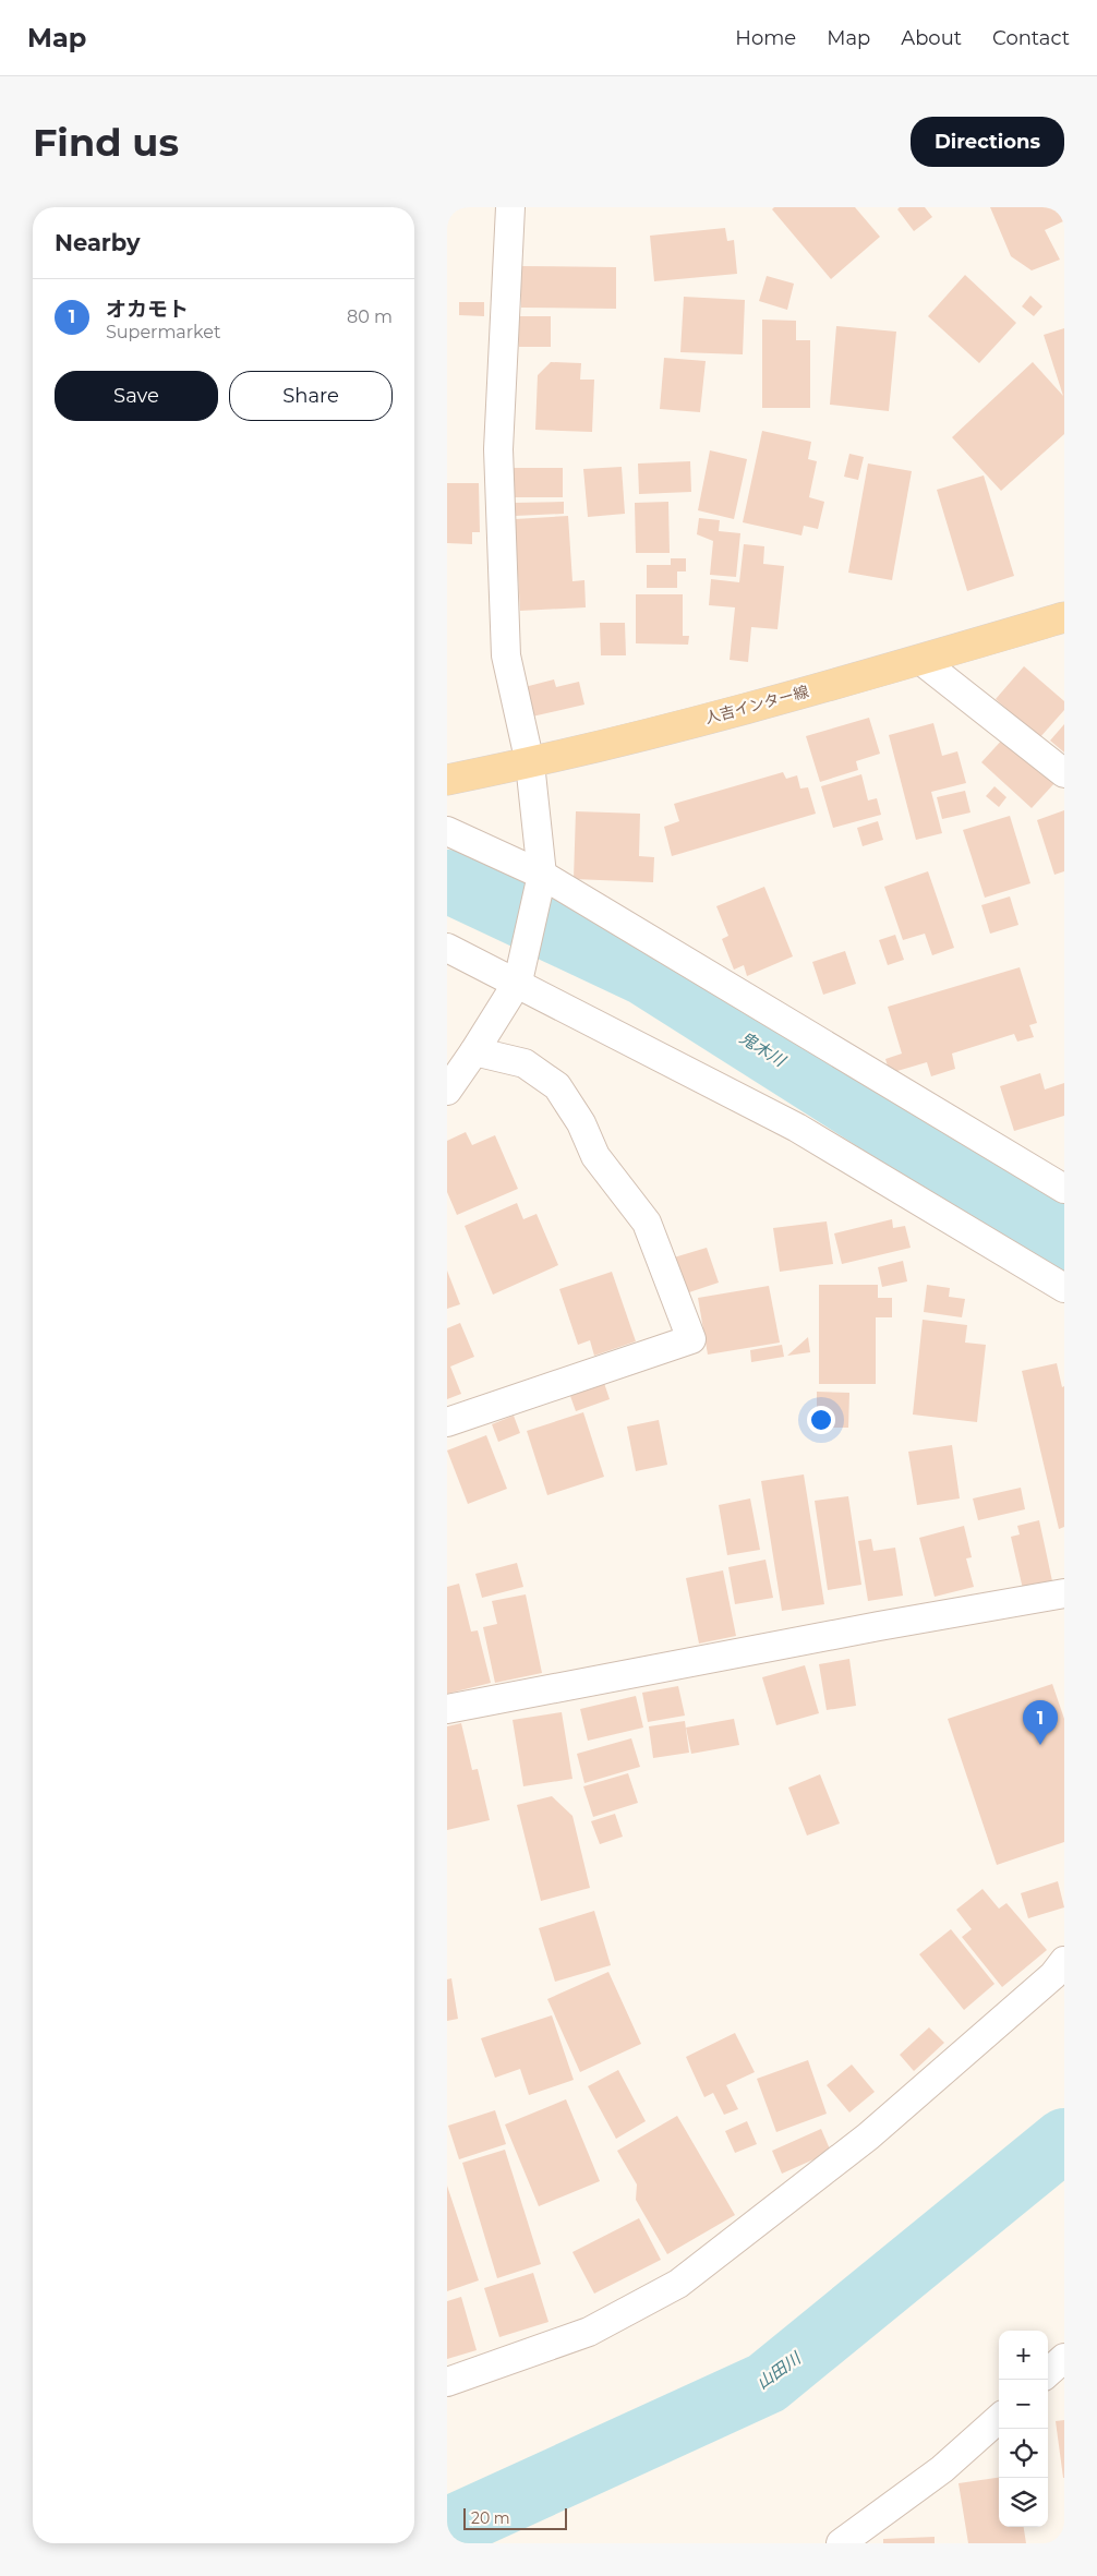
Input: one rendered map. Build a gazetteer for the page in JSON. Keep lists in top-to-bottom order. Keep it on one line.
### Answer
{"streets":{"main road":["人吉インター線"]},"water":["鬼木川","山田川"],"scale_bar":"20 m","page":{"header":"Map","nav":["Home","Map","About","Contact"],"buttons":["Directions",["Save","Share"]],"title":"Find us","heading":"Nearby","list":[{"mark":"1","name":"オカモト","note":"Supermarket","value":"80 m"}],"pins":"1","map_buttons":["+","−"],"scale":"20 m"}}
